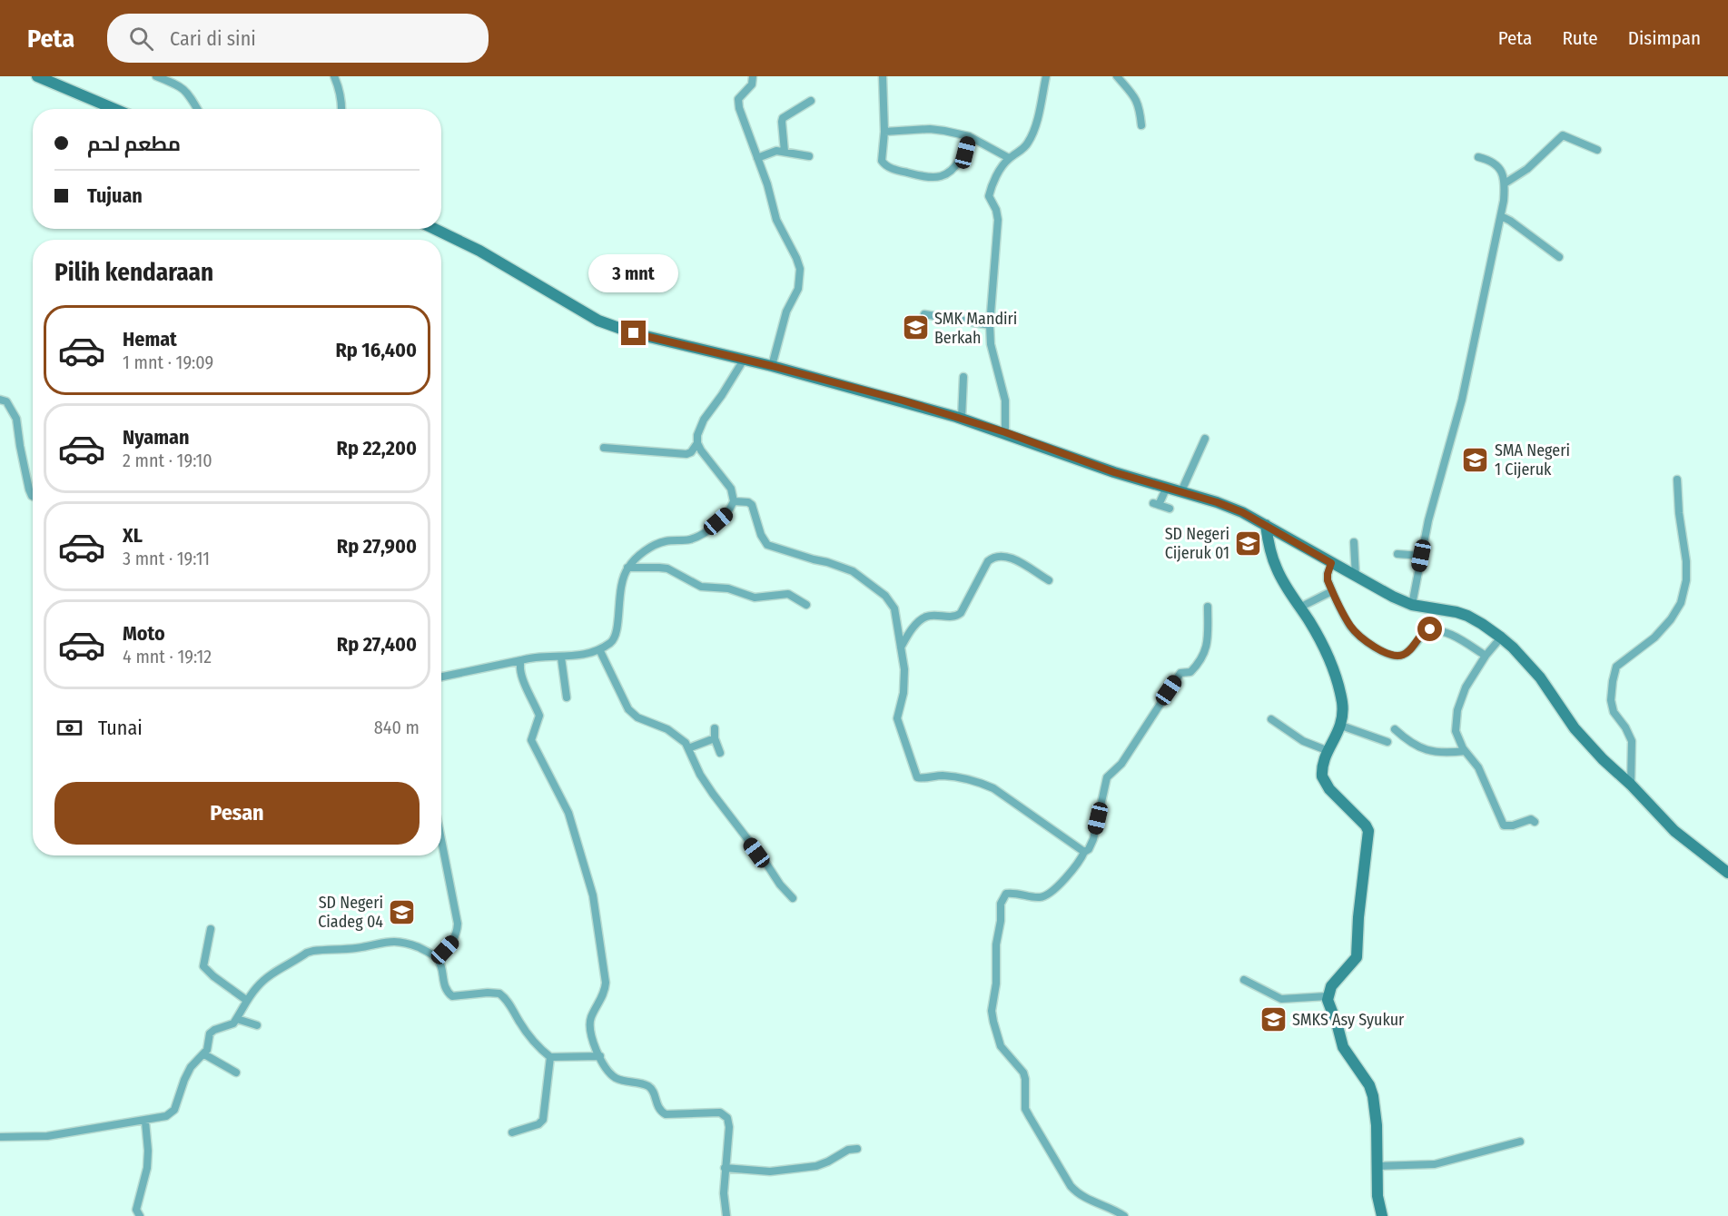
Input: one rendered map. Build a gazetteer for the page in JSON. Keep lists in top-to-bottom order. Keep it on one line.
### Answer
{"places":{"school or university":["SMK Mandiri Berkah","SMA Negeri 1 Cijeruk","SD Negeri Cijeruk 01","SD Negeri Ciadeg 04","SMKS Asy Syukur"]},"page":{"header":"Peta","search":"Cari di sini","nav":["Peta","Rute","Disimpan"],"banner":["مطعم لحم","Tujuan"],"heading":"Pilih kendaraan","bubble":"3 mnt","list":[{"name":"Hemat","note":"1 mnt · 19:09","value":"Rp 16,400"},{"name":"Nyaman","note":"2 mnt · 19:10","value":"Rp 22,200"},{"name":"XL","note":"3 mnt · 19:11","value":"Rp 27,900"},{"name":"Moto","note":"4 mnt · 19:12","value":"Rp 27,400"}],"pay":["Tunai","840 m"],"buttons":"Pesan"}}
